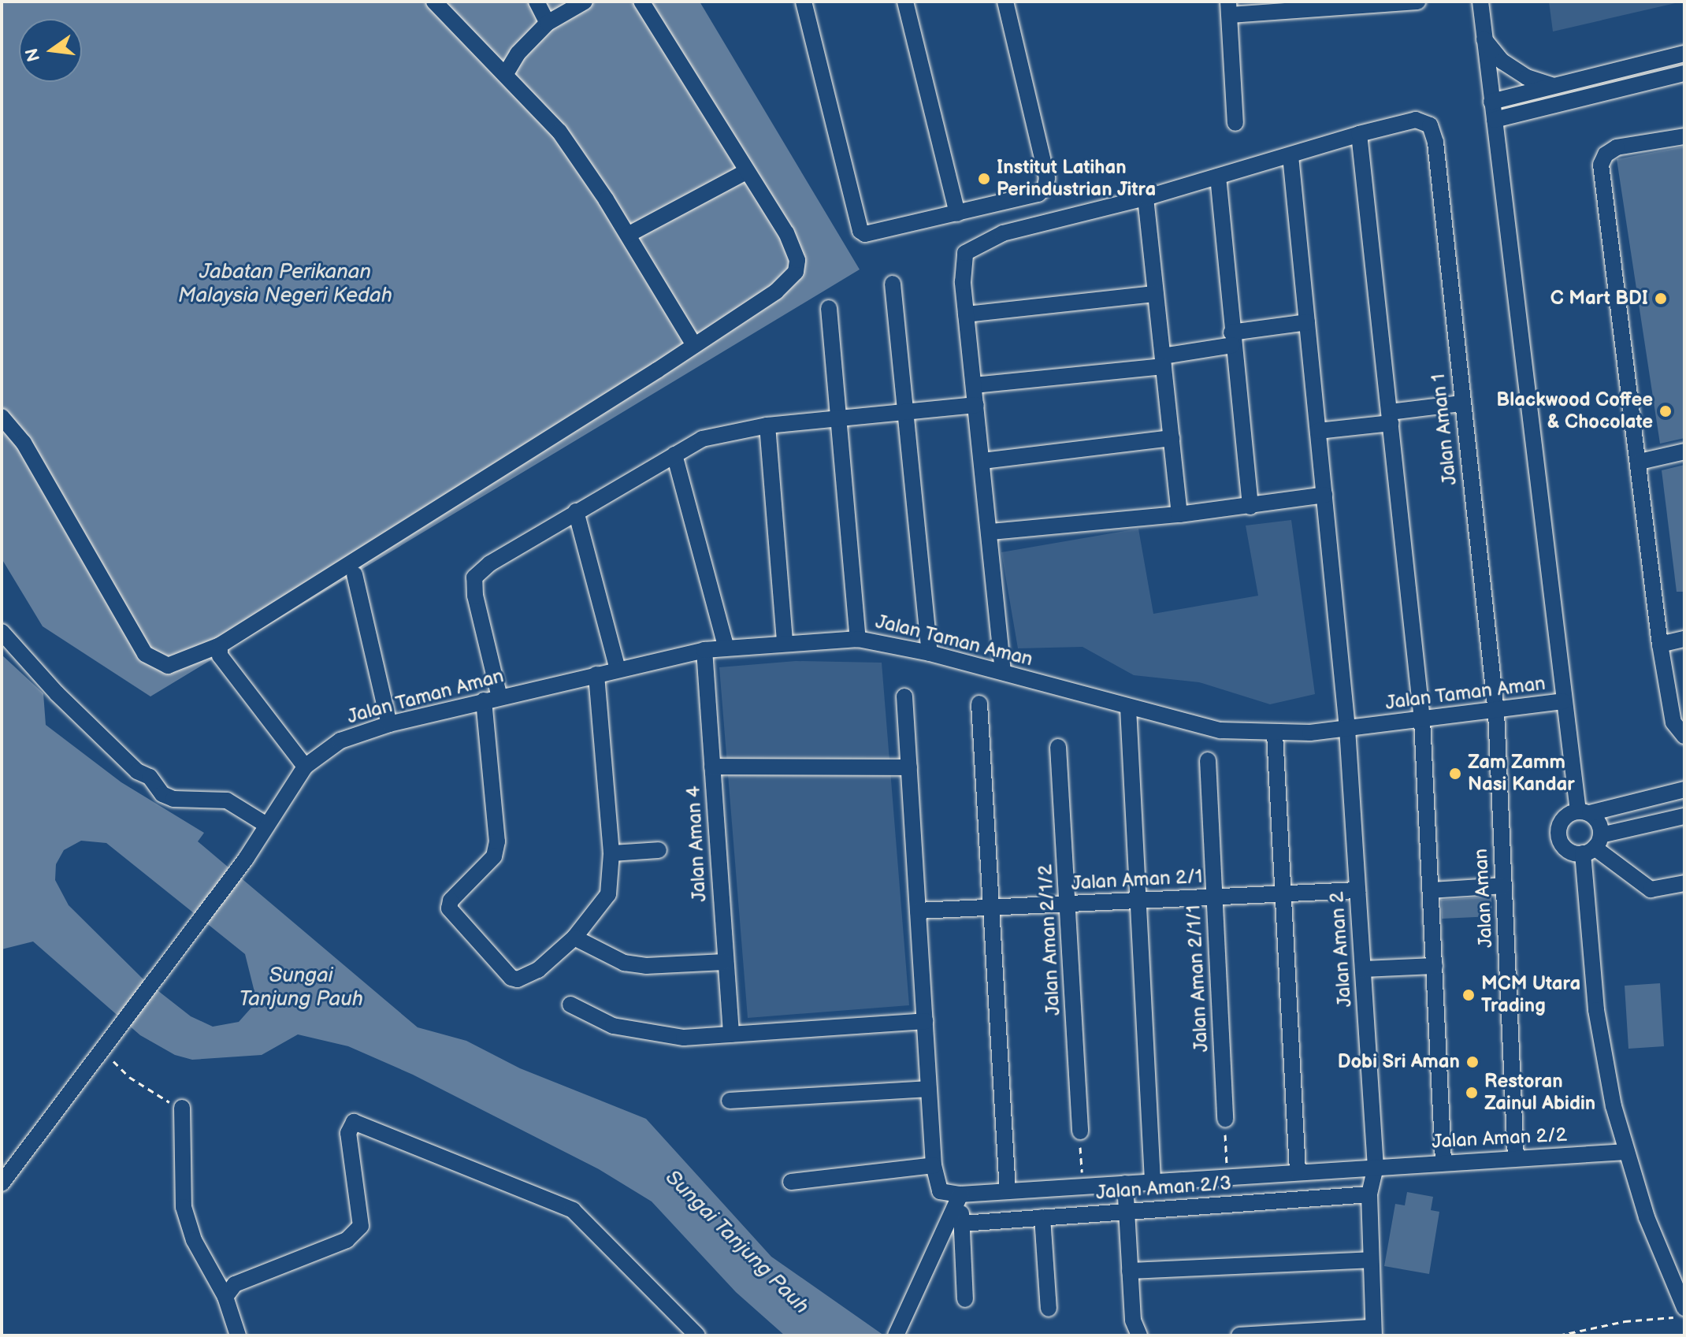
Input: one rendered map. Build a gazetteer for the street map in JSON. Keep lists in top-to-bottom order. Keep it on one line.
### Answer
{"streets":{"street":["Jalan Aman 1","Jalan Taman Aman","Jalan Aman 4","Jalan Aman 2/1","Jalan Aman","Jalan Aman 2/1/2","Jalan Aman 2","Jalan Aman 2/1/1","Jalan Aman 2/2","Jalan Aman 2/3"]},"crossings":[["Jalan Aman 1","Jalan Taman Aman"],["Jalan Aman 1","Jalan Aman"],["Jalan Taman Aman","Jalan Aman 4"],["Jalan Taman Aman","Jalan Aman"],["Jalan Taman Aman","Jalan Aman 2"],["Jalan Aman 2/1","Jalan Aman 2/1/2"],["Jalan Aman 2/1","Jalan Aman 2"],["Jalan Aman 2/1","Jalan Aman 2/1/1"],["Jalan Aman","Jalan Aman 2/2"],["Jalan Aman 2","Jalan Aman 2/2"],["Jalan Aman 2","Jalan Aman 2/3"]],"water":["Jabatan Perikanan Malaysia Negeri Kedah","Sungai Tanjung Pauh"],"places":["Institut Latihan Perindustrian Jitra","C Mart BDI","Blackwood Coffee & Chocolate","Zam Zamm Nasi Kandar","MCM Utara Trading","Dobi Sri Aman","Restoran Zainul Abidin"],"north":"left"}
